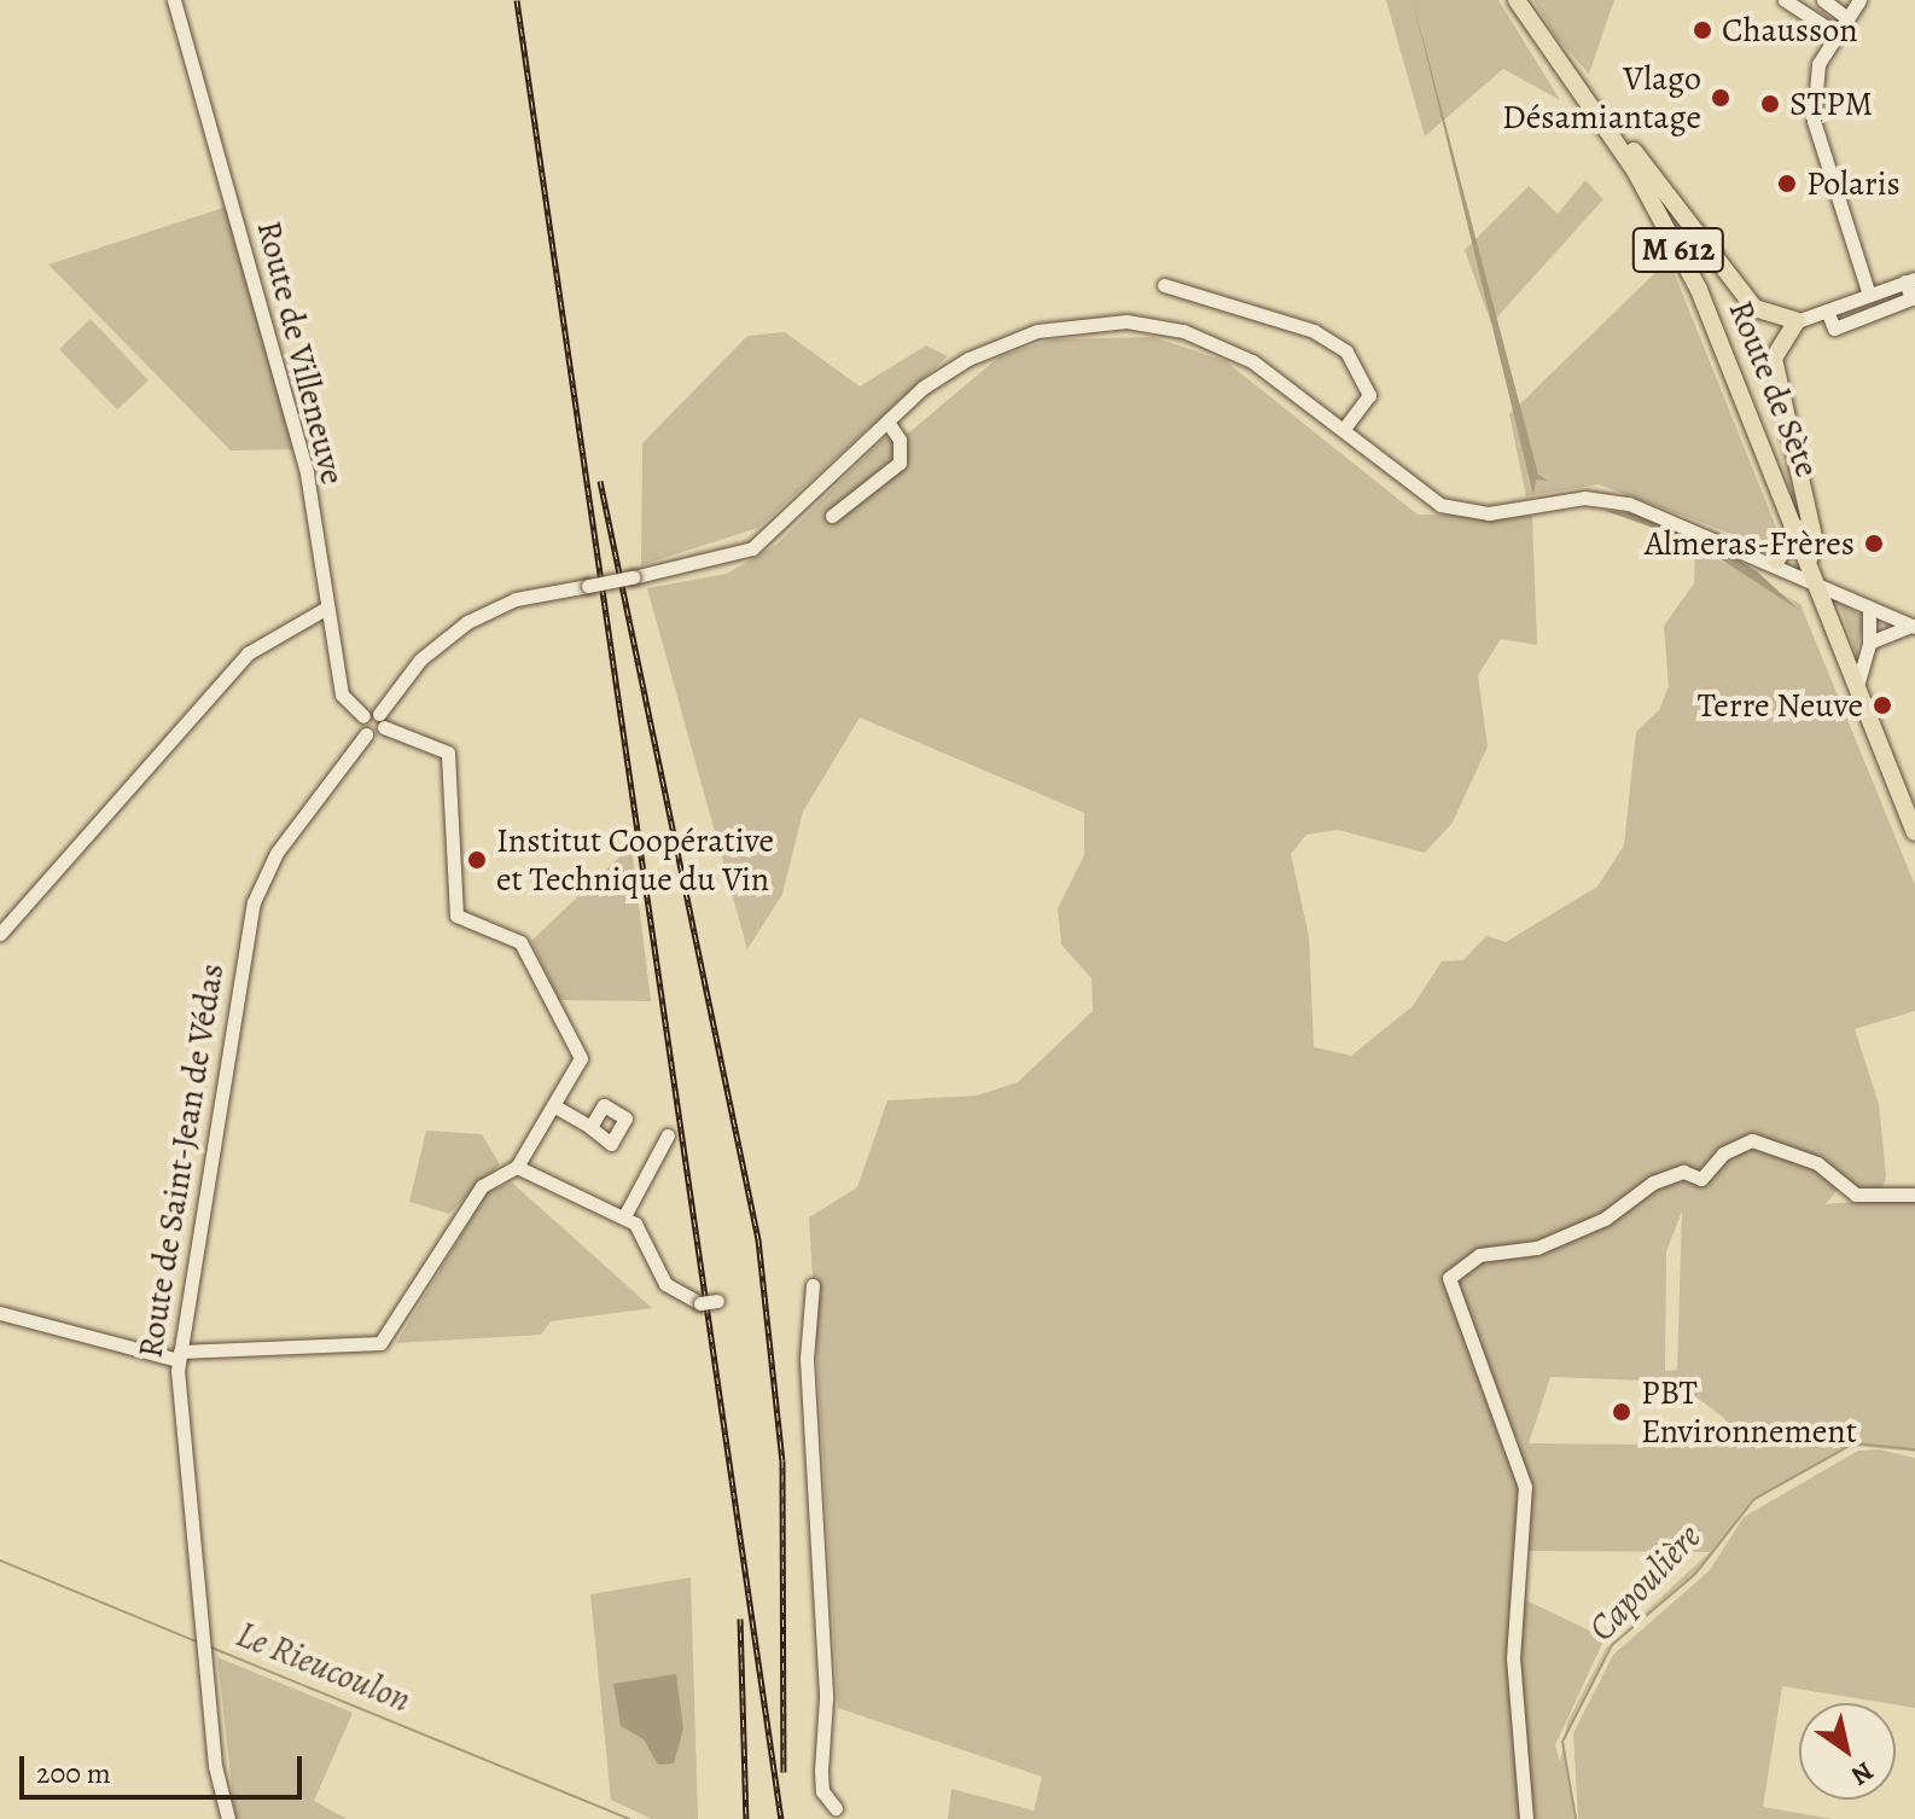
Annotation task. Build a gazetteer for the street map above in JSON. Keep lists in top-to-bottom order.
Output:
{
  "streets": {
    "main road": ["M 612", "Route de Sète"],
    "street": ["Route de Villeneuve", "Route de Saint-Jean de Védas"]
  },
  "crossings": [
    ["M 612", "Route de Sète"],
    ["Route de Villeneuve", "Route de Saint-Jean de Védas"]
  ],
  "water": ["Capoulière", "Le Rieucoulon"],
  "places": [
    "Chausson",
    "Vlago Désamiantage",
    "STPM",
    "Polaris",
    "Almeras-Frères",
    "Terre Neuve",
    "Institut Coopérative et Technique du Vin",
    "PBT Environnement"
  ],
  "scale_bar": "200 m",
  "north": "bottom right"
}
